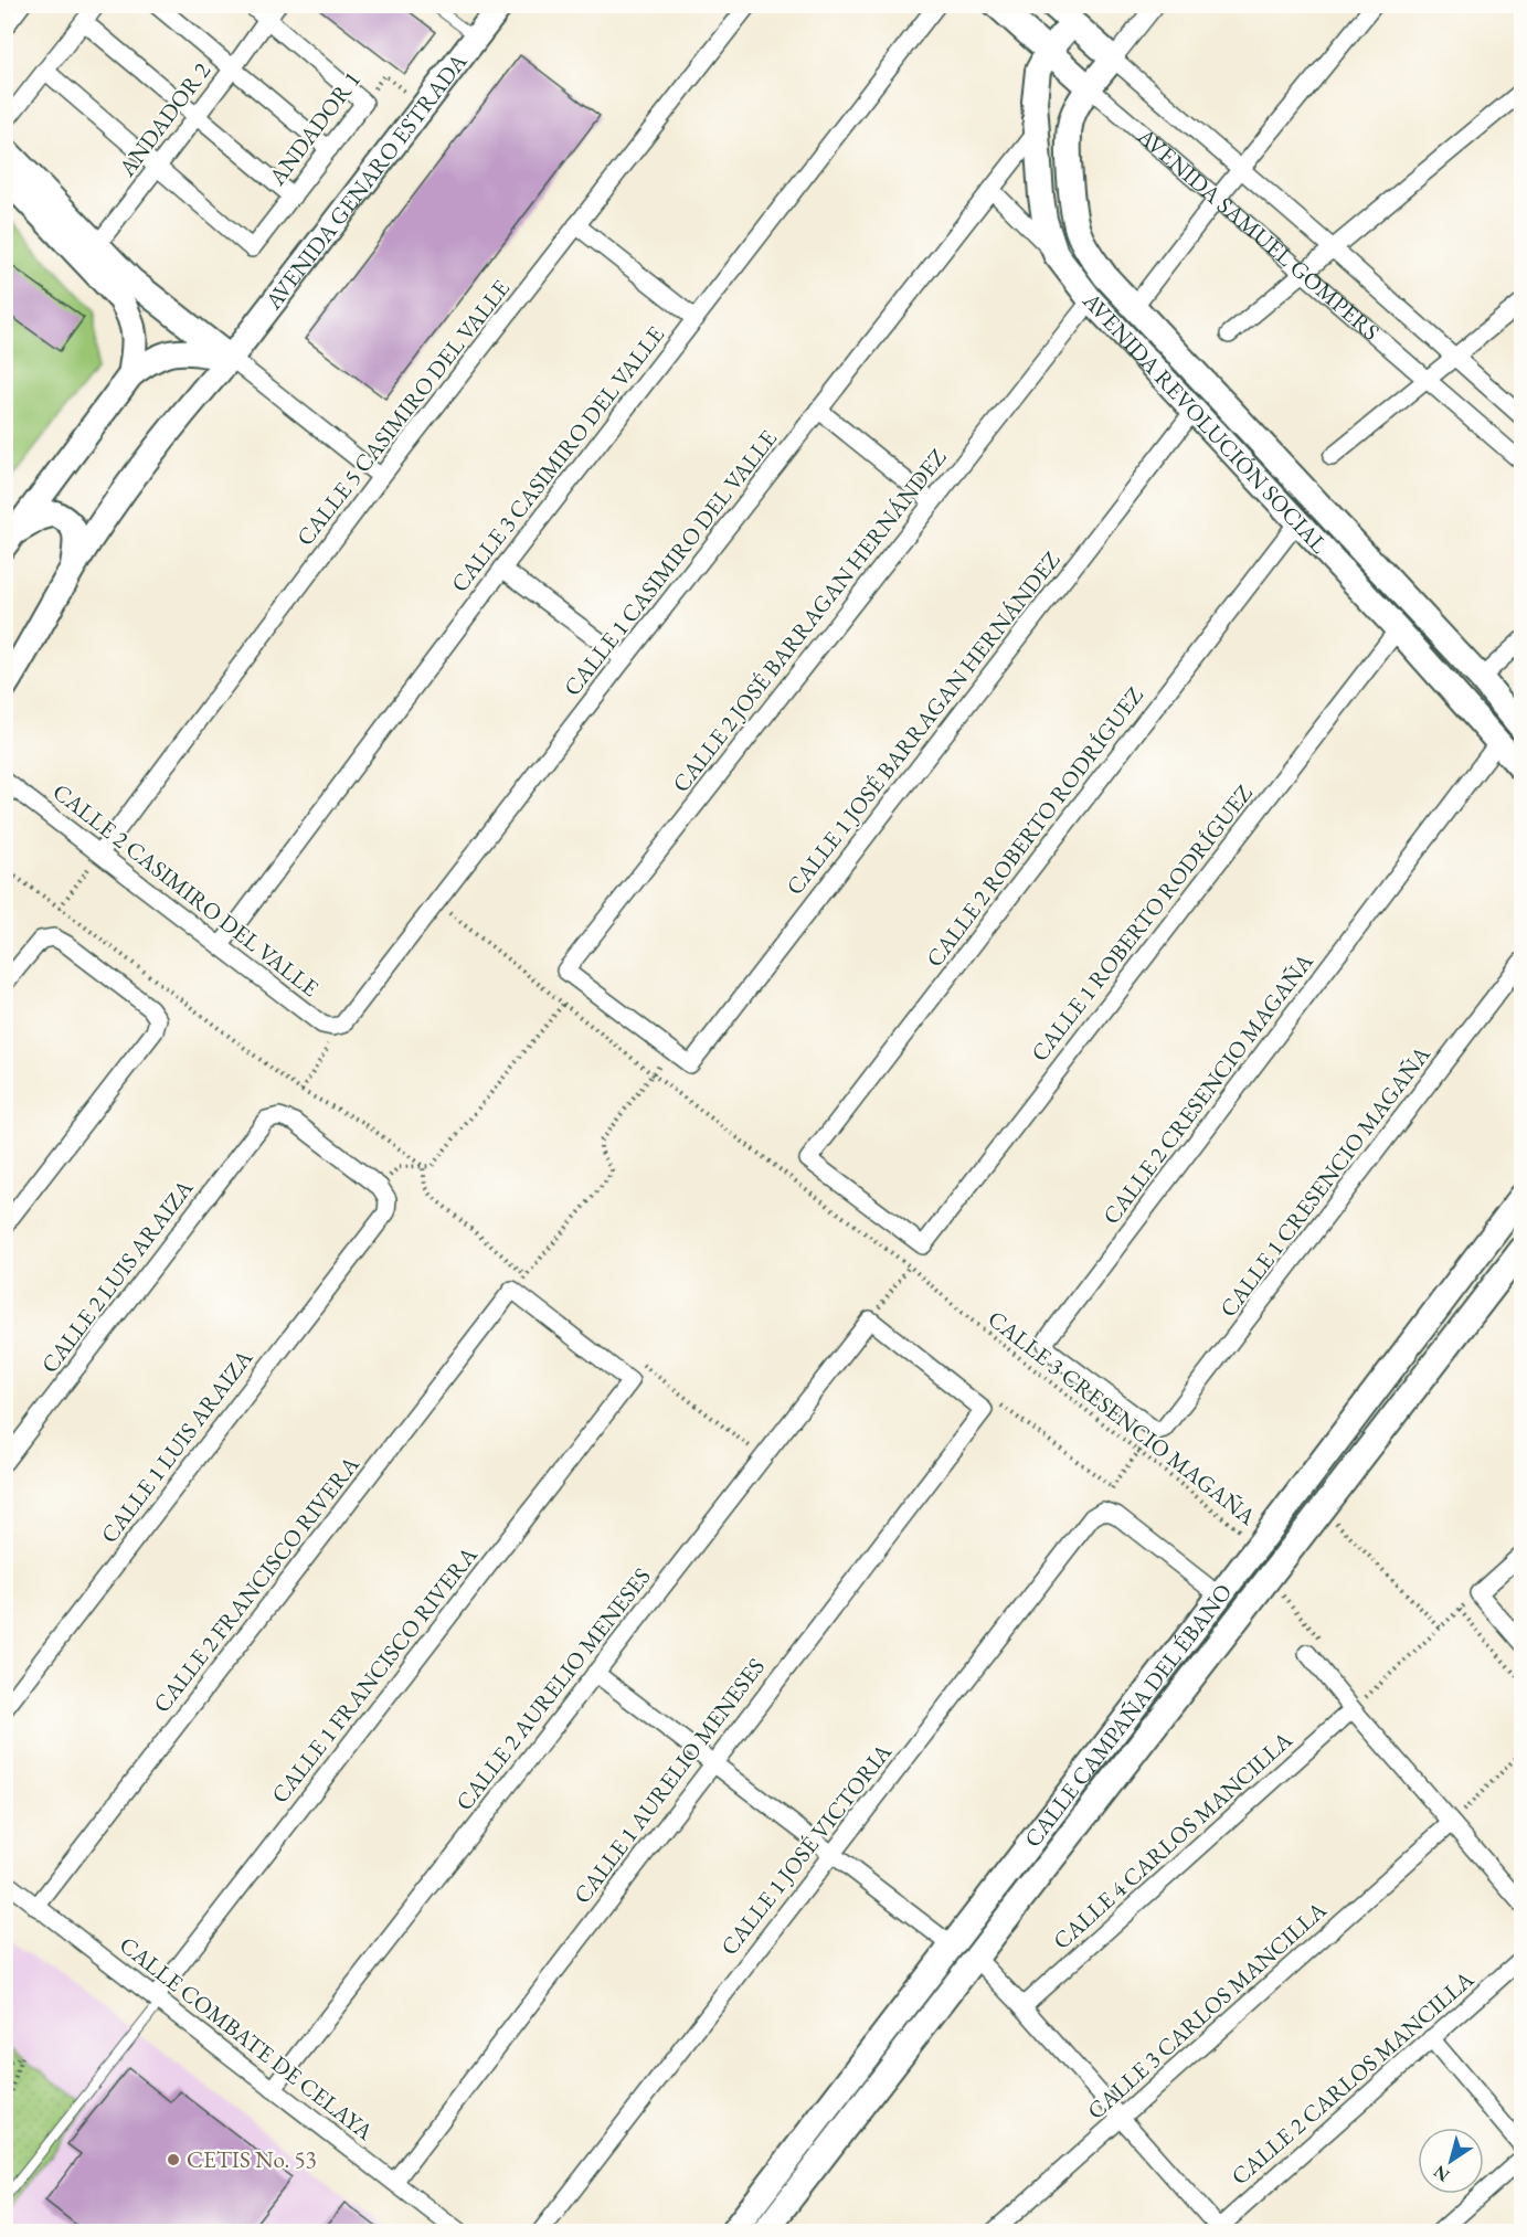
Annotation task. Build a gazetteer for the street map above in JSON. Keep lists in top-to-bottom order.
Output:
{
  "streets": {
    "street": [
      "ANDADOR 2",
      "ANDADOR 1",
      "AVENIDA GENARO ESTRADA",
      "AVENIDA SAMUEL GOMPERS",
      "CALLE 5 CASIMIRO DEL VALLE",
      "AVENIDA REVOLUCIÓN SOCIAL",
      "CALLE 3 CASIMIRO DEL VALLE",
      "CALLE 1 CASIMIRO DEL VALLE",
      "CALLE 2 JOSÉ BARRAGAN HERNÁNDEZ",
      "CALLE 1 JOSÉ BARRAGAN HERNÁNDEZ",
      "CALLE 2 ROBERTO RODRÍGUEZ",
      "CALLE 2 CASIMIRO DEL VALLE",
      "CALLE 1 ROBERTO RODRÍGUEZ",
      "CALLE 2 CRESENCIO MAGAÑA",
      "CALLE 1 CRESENCIO MAGAÑA",
      "CALLE 2 LUIS ARAIZA",
      "CALLE 1 LUIS ARAIZA",
      "CALLE 2 FRANCISCO RIVERA",
      "CALLE 1 FRANCISCO RIVERA",
      "CALLE 2 AURELIO MENESES",
      "CALLE CAMPAÑA DEL ÉBANO",
      "CALLE 1 AURELIO MENESES",
      "CALLE 4 CARLOS MANCILLA",
      "CALLE 1 JOSÉ VICTORIA",
      "CALLE 3 CARLOS MANCILLA",
      "CALLE COMBATE DE CELAYA",
      "CALLE 2 CARLOS MANCILLA"
    ],
    "path": ["CALLE 3 CRESENCIO MAGAÑA"]
  },
  "crossings": [
    ["ANDADOR 2", "ANDADOR 1"],
    ["ANDADOR 1", "AVENIDA GENARO ESTRADA"],
    ["AVENIDA SAMUEL GOMPERS", "AVENIDA REVOLUCIÓN SOCIAL"],
    ["CALLE 5 CASIMIRO DEL VALLE", "CALLE 2 CASIMIRO DEL VALLE"],
    ["AVENIDA REVOLUCIÓN SOCIAL", "CALLE 1 CASIMIRO DEL VALLE"],
    ["AVENIDA REVOLUCIÓN SOCIAL", "CALLE 2 JOSÉ BARRAGAN HERNÁNDEZ"],
    ["AVENIDA REVOLUCIÓN SOCIAL", "CALLE 1 JOSÉ BARRAGAN HERNÁNDEZ"],
    ["AVENIDA REVOLUCIÓN SOCIAL", "CALLE 2 ROBERTO RODRÍGUEZ"],
    ["AVENIDA REVOLUCIÓN SOCIAL", "CALLE 1 ROBERTO RODRÍGUEZ"],
    ["AVENIDA REVOLUCIÓN SOCIAL", "CALLE 2 CRESENCIO MAGAÑA"],
    ["CALLE 3 CASIMIRO DEL VALLE", "CALLE 2 CASIMIRO DEL VALLE"],
    ["CALLE 1 CASIMIRO DEL VALLE", "CALLE 2 CASIMIRO DEL VALLE"],
    ["CALLE 1 CASIMIRO DEL VALLE", "CALLE 3 CRESENCIO MAGAÑA"],
    ["CALLE 2 ROBERTO RODRÍGUEZ", "CALLE 1 ROBERTO RODRÍGUEZ"],
    ["CALLE 2 CRESENCIO MAGAÑA", "CALLE 1 CRESENCIO MAGAÑA"],
    ["CALLE 2 LUIS ARAIZA", "CALLE 1 LUIS ARAIZA"],
    ["CALLE 3 CRESENCIO MAGAÑA", "CALLE CAMPAÑA DEL ÉBANO"],
    ["CALLE 2 FRANCISCO RIVERA", "CALLE 1 FRANCISCO RIVERA"],
    ["CALLE 2 FRANCISCO RIVERA", "CALLE COMBATE DE CELAYA"],
    ["CALLE 1 FRANCISCO RIVERA", "CALLE COMBATE DE CELAYA"],
    ["CALLE 2 AURELIO MENESES", "CALLE COMBATE DE CELAYA"],
    ["CALLE 1 AURELIO MENESES", "CALLE COMBATE DE CELAYA"]
  ],
  "places": ["CETIS No. 53"],
  "north": "bottom left"
}
